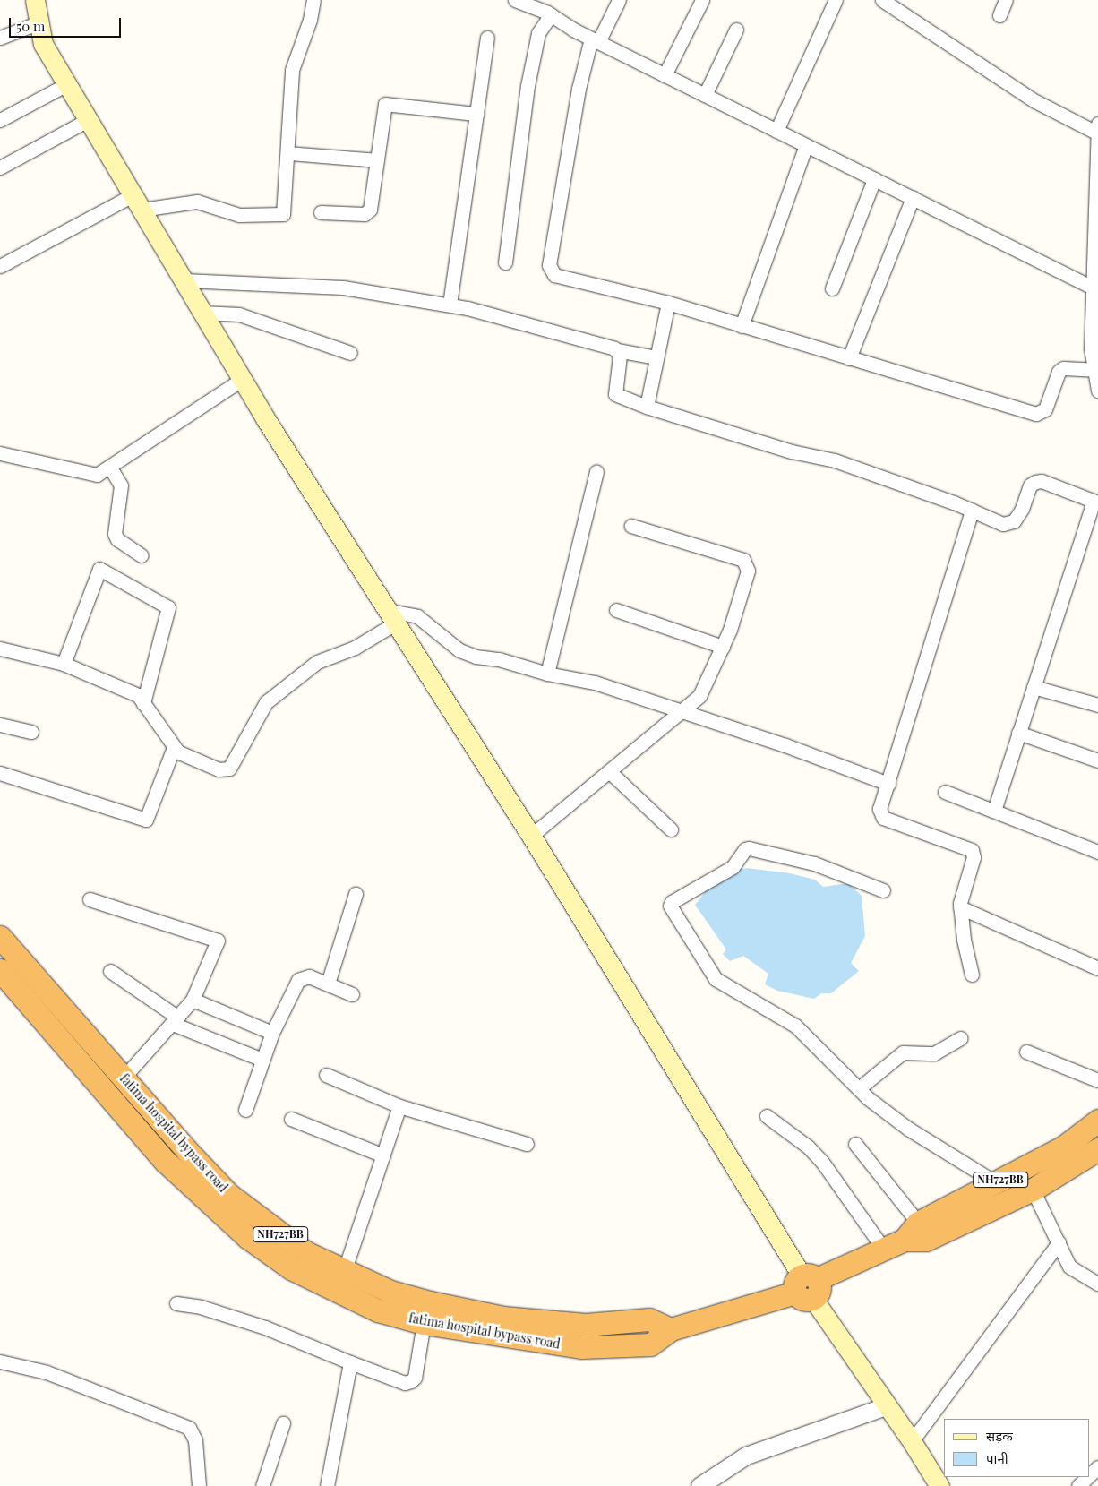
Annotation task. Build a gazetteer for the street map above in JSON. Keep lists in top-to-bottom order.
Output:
{
  "streets": {
    "highway": ["fatima hospital bypass road", "NH727BB"]
  },
  "legend": ["सड़क", "पानी"],
  "scale_bar": "50 m"
}
